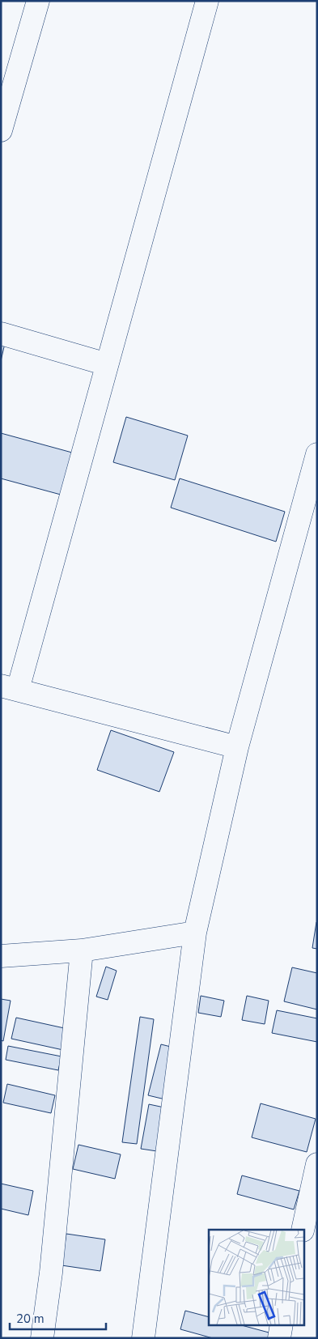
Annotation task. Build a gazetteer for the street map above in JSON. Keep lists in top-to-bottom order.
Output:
{
  "scale_bar": "20 m"
}
